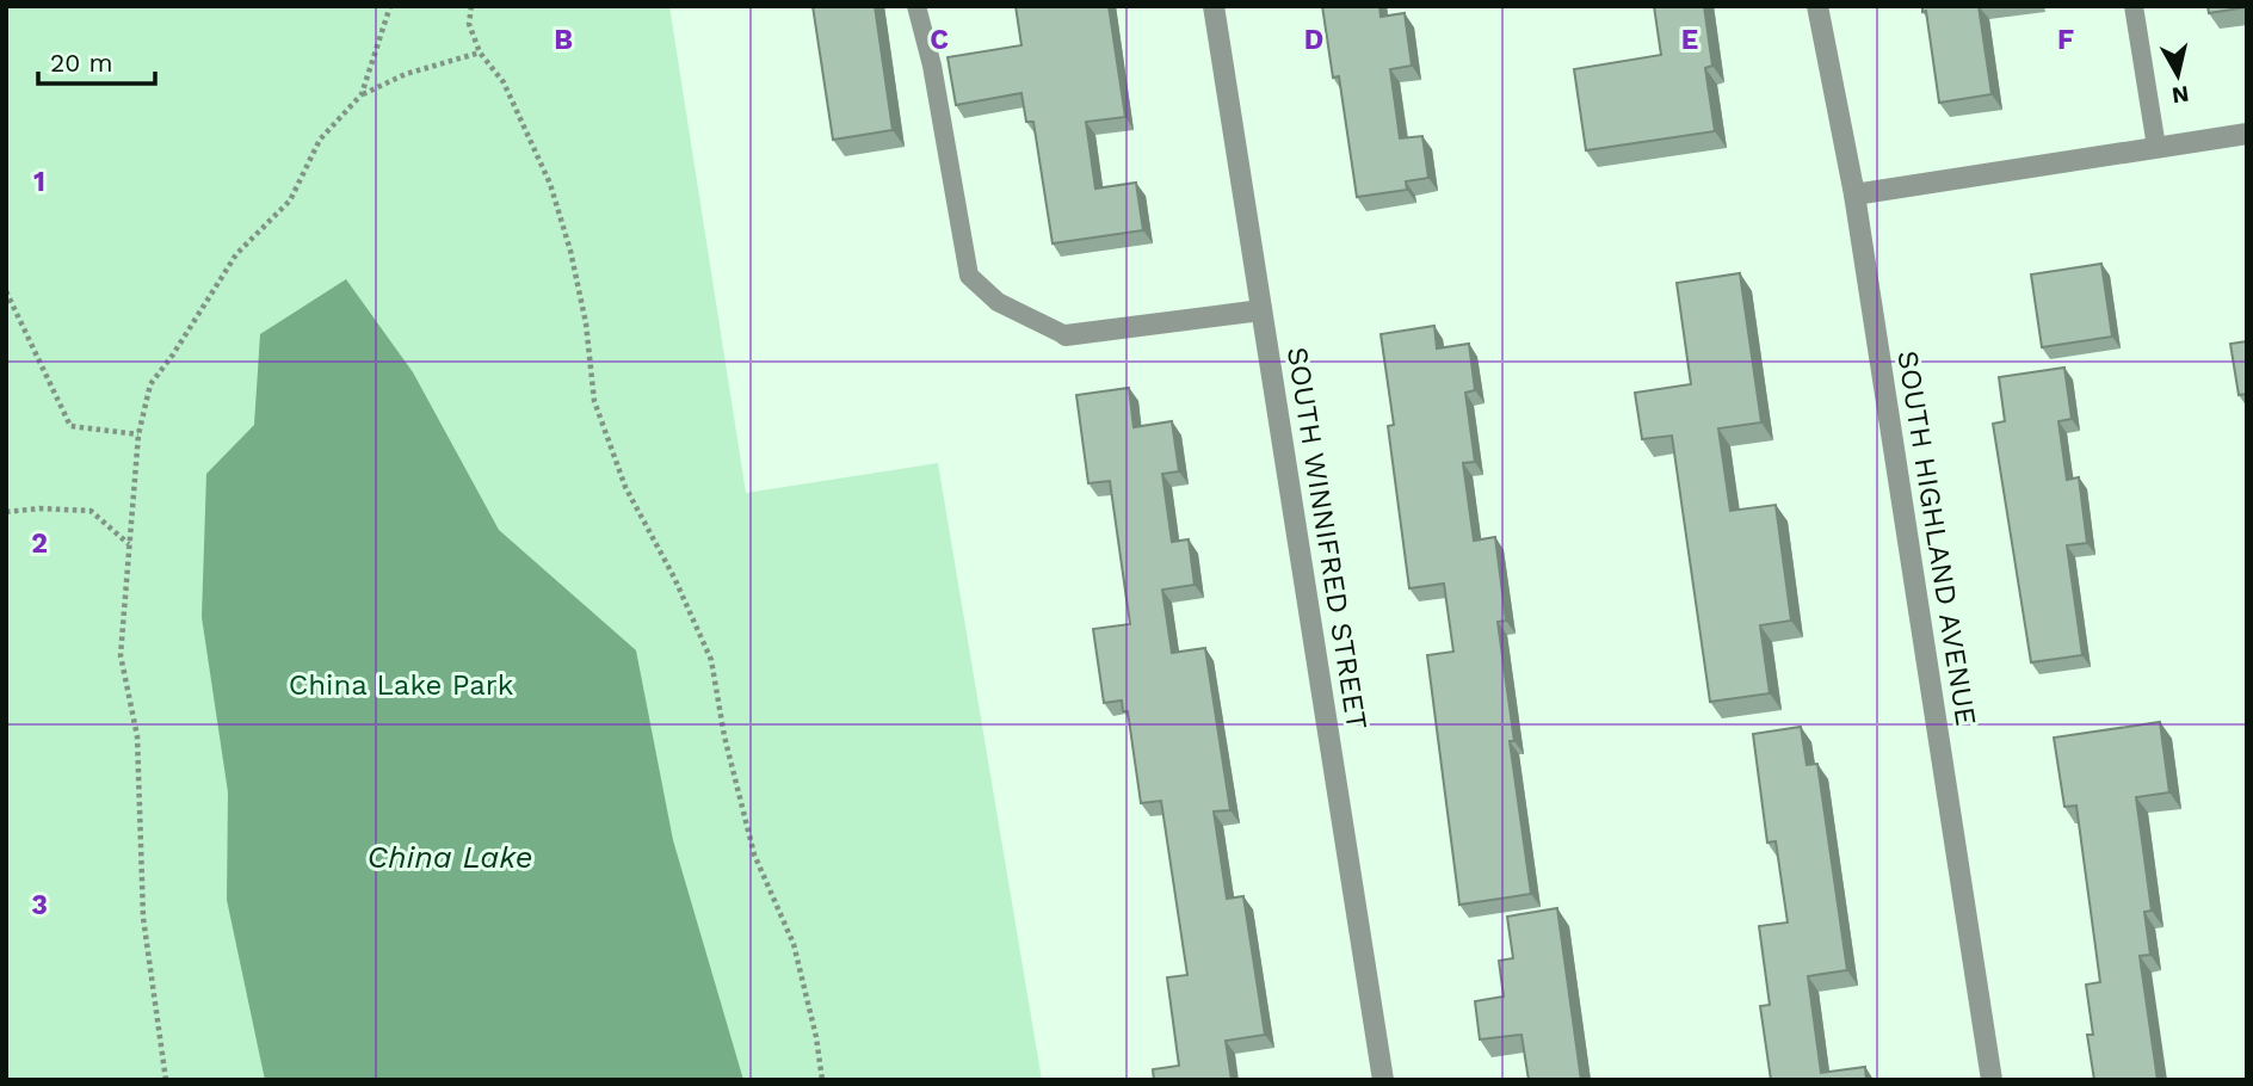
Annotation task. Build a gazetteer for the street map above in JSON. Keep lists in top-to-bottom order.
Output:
{
  "streets": {
    "street": ["SOUTH WINNIFRED STREET", "SOUTH HIGHLAND AVENUE"]
  },
  "water": ["China Lake"],
  "parks": ["China Lake Park"],
  "scale_bar": "20 m",
  "north": "bottom",
  "grid": {
    "columns": [
      "B",
      "C",
      "D",
      "E",
      "F"
    ],
    "rows": ["1", "2", "3"]
  }
}
